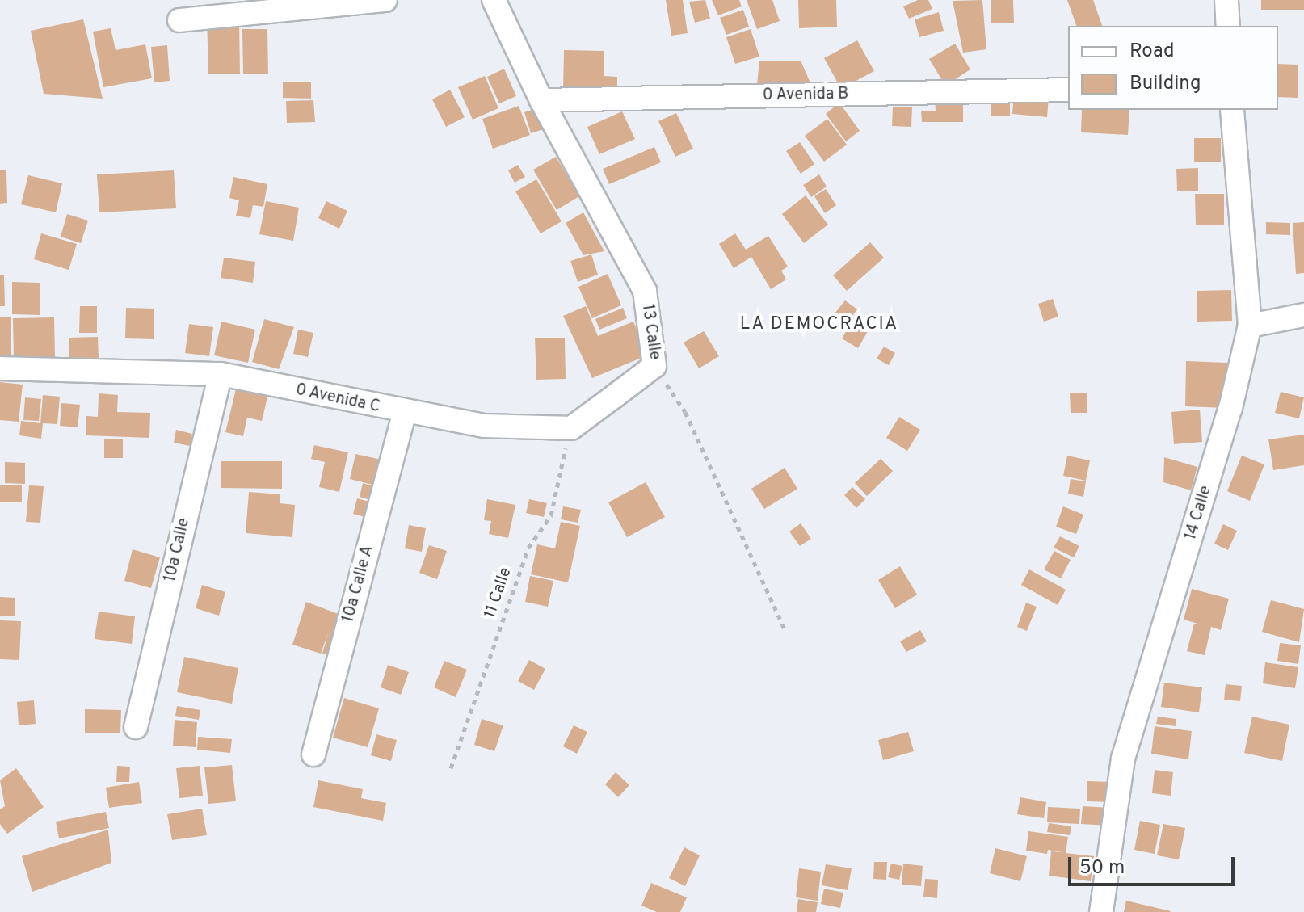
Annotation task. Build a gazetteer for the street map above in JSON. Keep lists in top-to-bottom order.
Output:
{
  "streets": {
    "street": [
      "0 Avenida B",
      "13 Calle",
      "0 Avenida C",
      "14 Calle",
      "10a Calle",
      "10a Calle A"
    ],
    "path": ["11 Calle"]
  },
  "crossings": [
    ["0 Avenida B", "13 Calle"],
    ["0 Avenida C", "10a Calle"],
    ["0 Avenida C", "10a Calle A"],
    ["0 Avenida C", "11 Calle"]
  ],
  "districts": ["LA DEMOCRACIA"],
  "legend": ["Road", "Building"],
  "scale_bar": "50 m"
}
